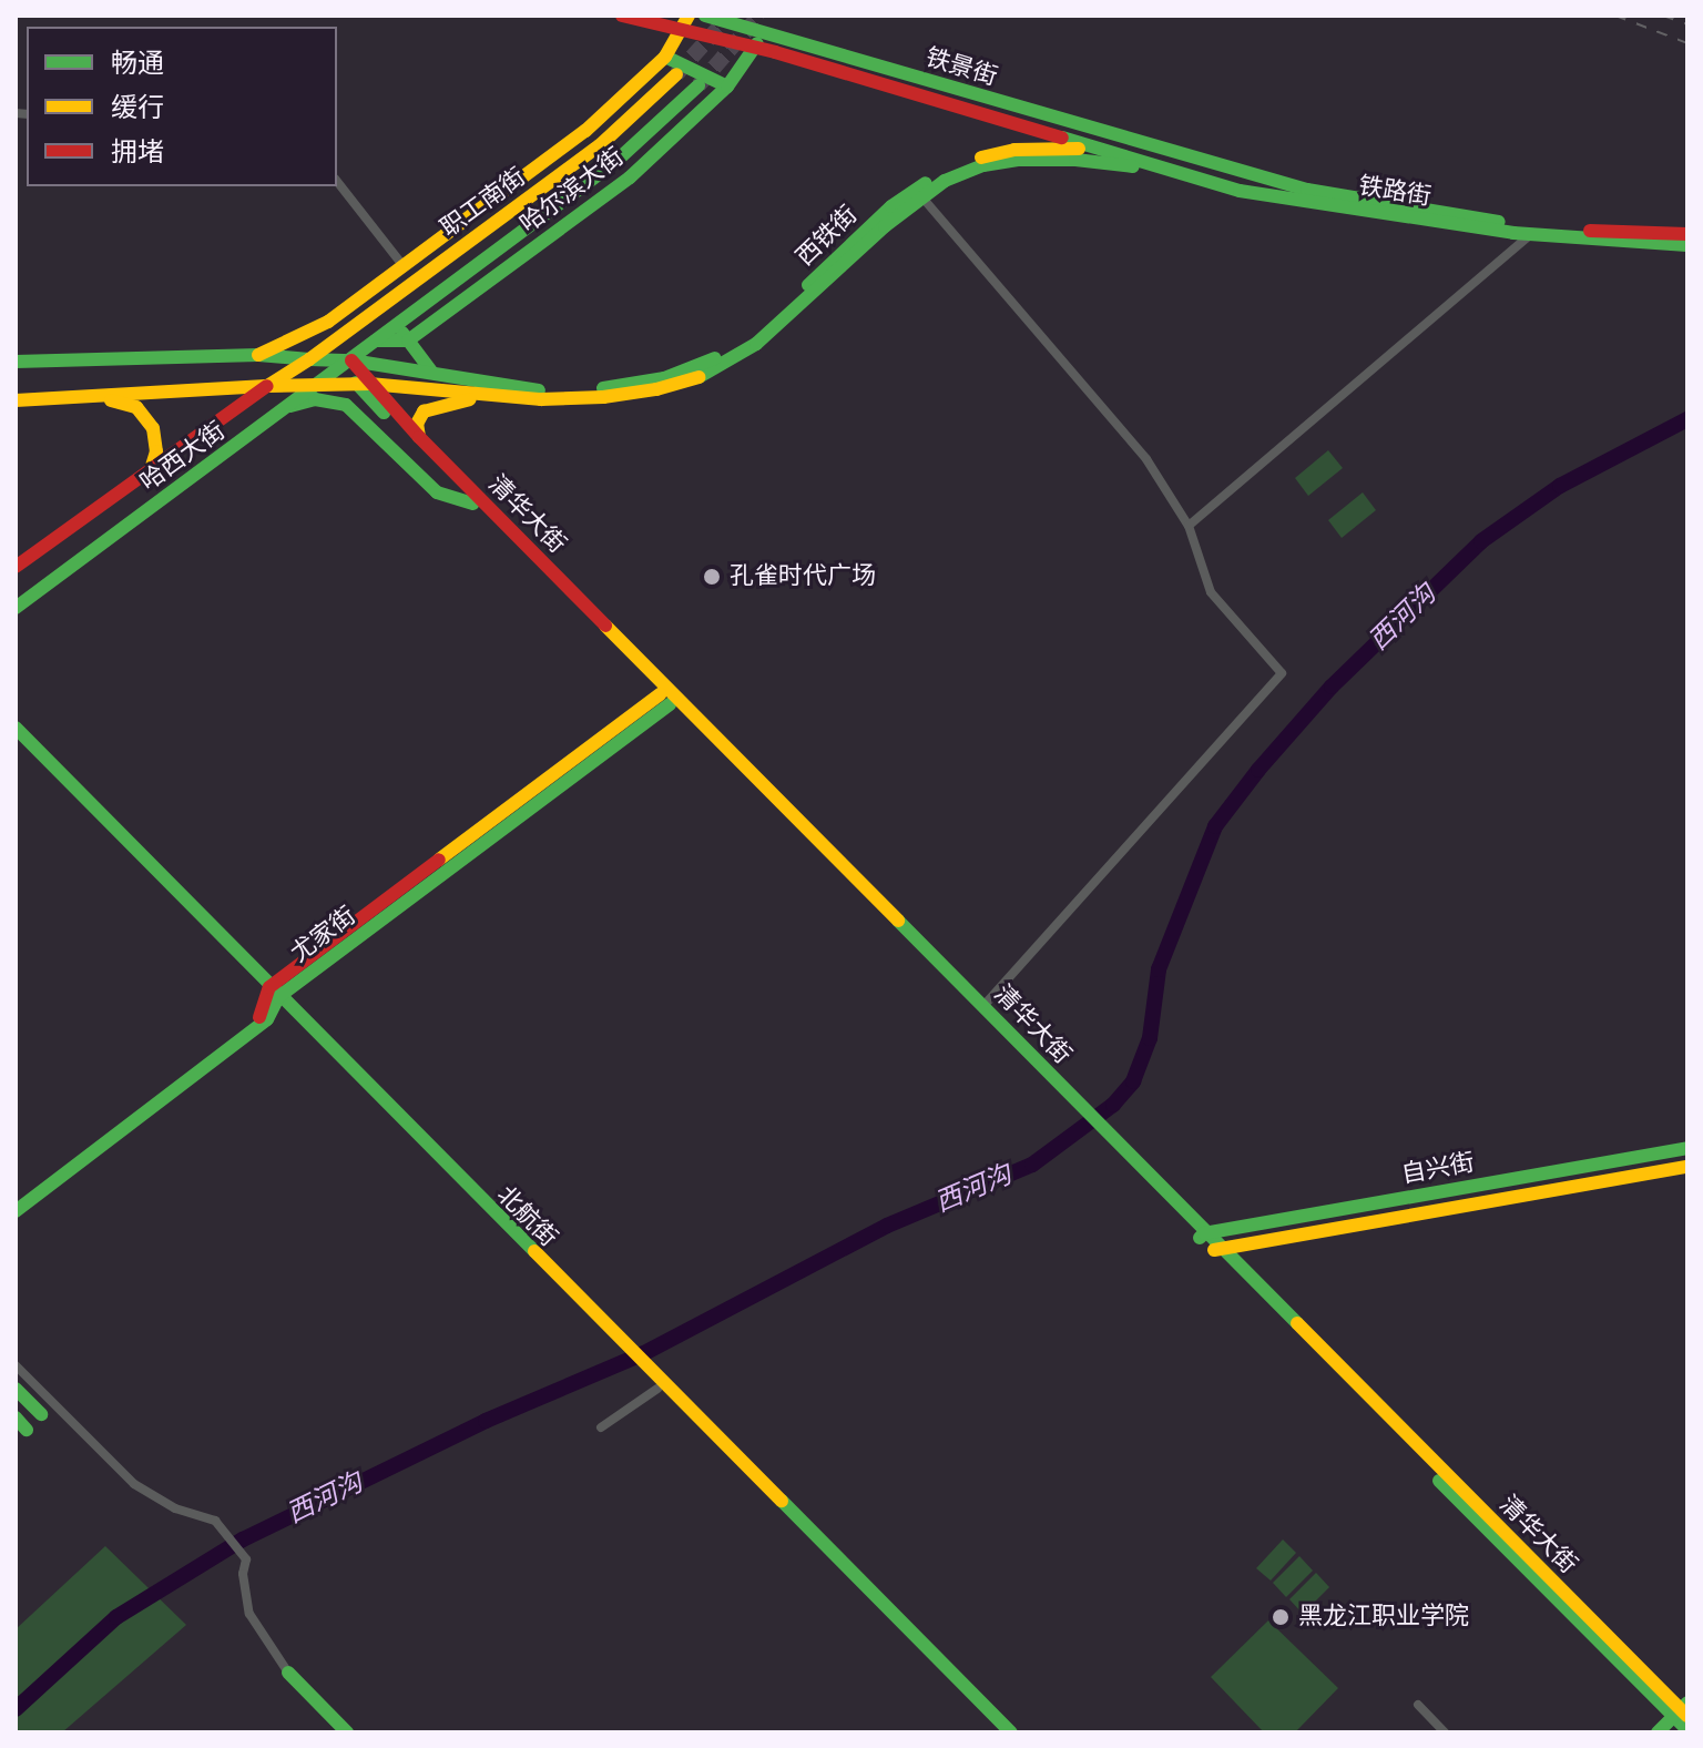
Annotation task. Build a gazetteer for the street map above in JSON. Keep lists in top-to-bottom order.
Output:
{
  "streets": {
    "main road": [
      "铁景街",
      "哈尔滨大街",
      "铁路街",
      "职工南街",
      "西铁街",
      "哈西大街",
      "清华大街",
      "尤家街",
      "自兴街",
      "北航街"
    ]
  },
  "crossings": [
    ["铁景街", "哈尔滨大街"],
    ["铁景街", "铁路街"],
    ["铁景街", "西铁街"],
    ["铁路街", "西铁街"],
    ["职工南街", "哈西大街"],
    ["哈西大街", "清华大街"],
    ["清华大街", "尤家街"],
    ["清华大街", "自兴街"],
    ["尤家街", "北航街"]
  ],
  "water": ["西河沟"],
  "places": ["孔雀时代广场", "黑龙江职业学院"],
  "legend": ["畅通", "缓行", "拥堵"]
}
